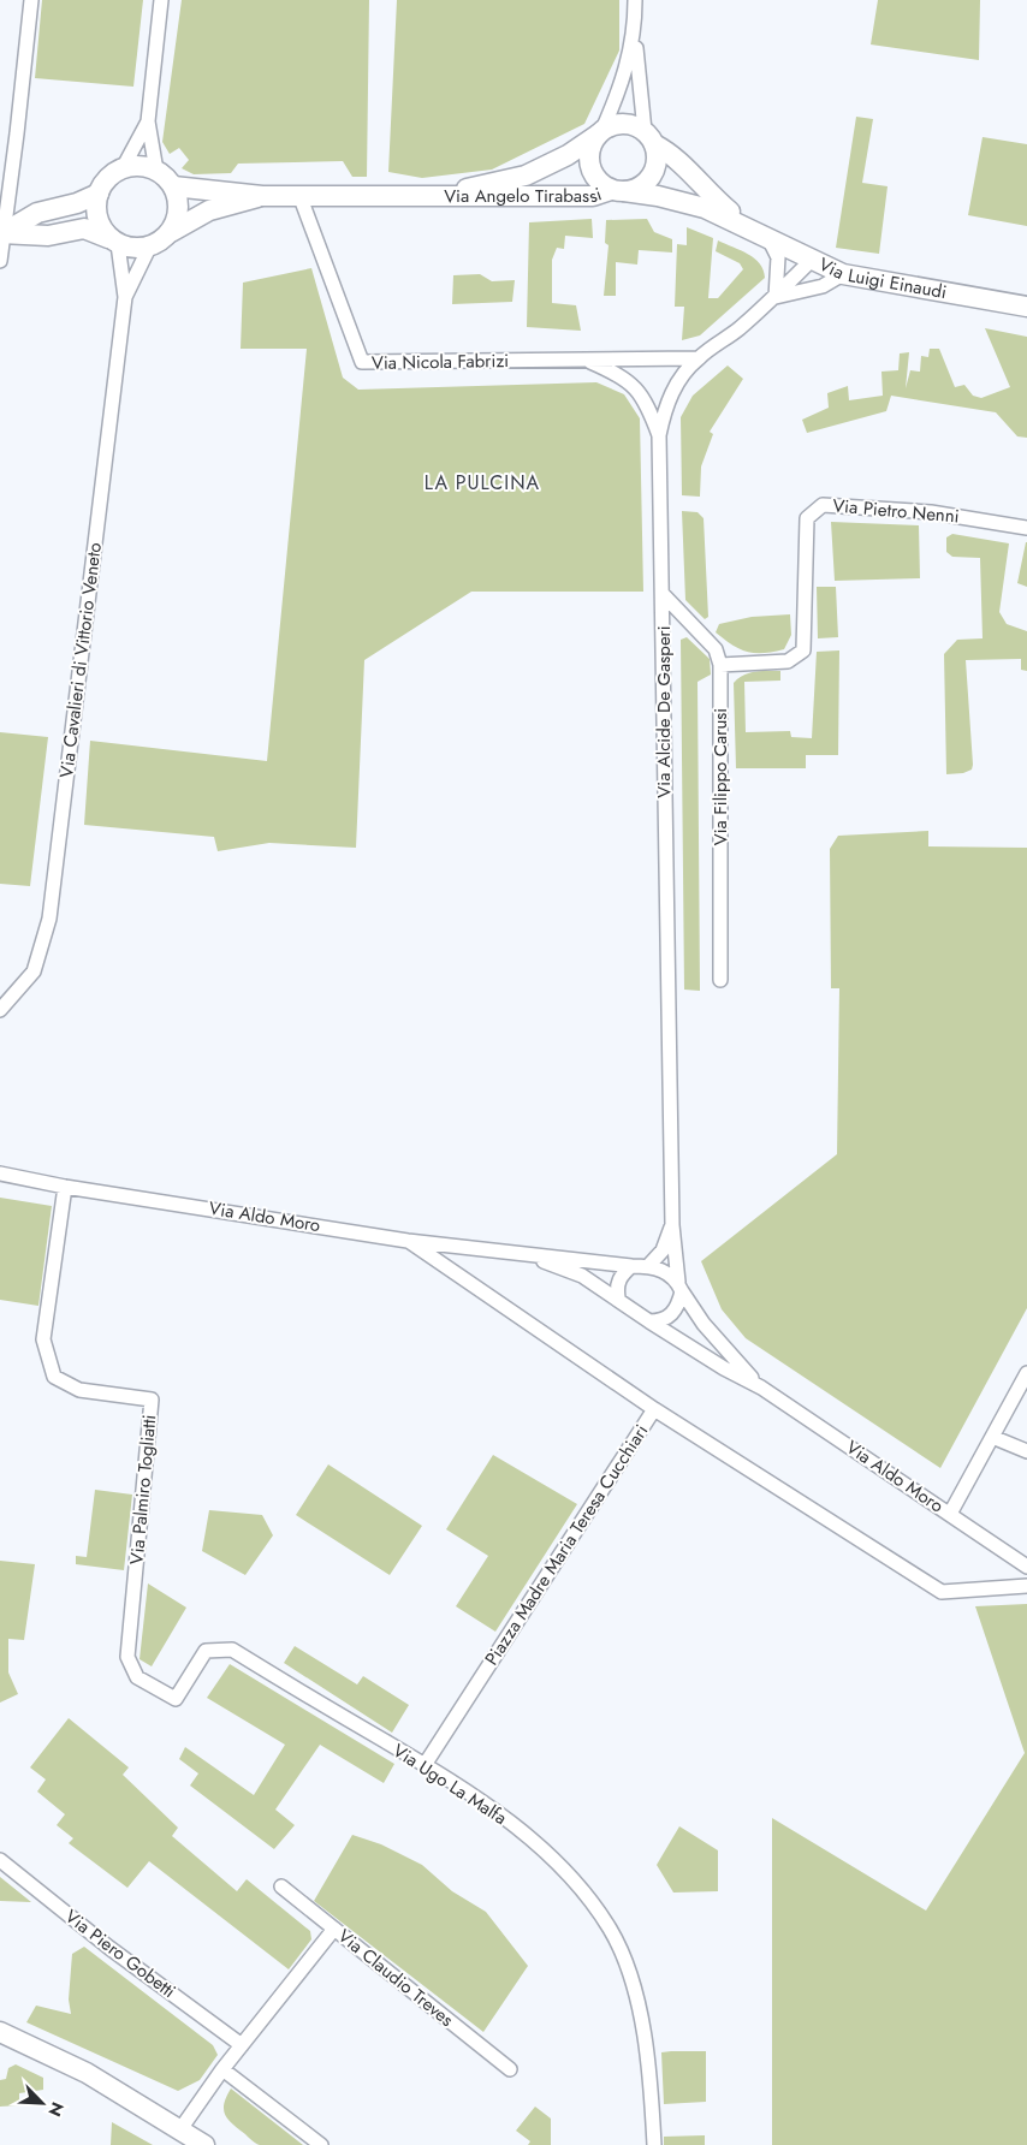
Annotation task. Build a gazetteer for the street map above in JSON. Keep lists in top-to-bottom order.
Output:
{
  "streets": {
    "street": [
      "Via Angelo Tirabassi",
      "Via Luigi Einaudi",
      "Via Nicola Fabrizi",
      "Via Pietro Nenni",
      "Via Cavalieri di Vittorio Veneto",
      "Via Alcide De Gasperi",
      "Via Filippo Carusi",
      "Via Aldo Moro",
      "Via Palmiro Togliatti",
      "Piazza Madre Maria Teresa Cucchiari",
      "Via Ugo La Malfa",
      "Via Piero Gobetti",
      "Via Claudio Treves"
    ]
  },
  "crossings": [
    ["Via Angelo Tirabassi", "Via Luigi Einaudi"],
    ["Via Angelo Tirabassi", "Via Nicola Fabrizi"],
    ["Via Luigi Einaudi", "Via Alcide De Gasperi"],
    ["Via Nicola Fabrizi", "Via Alcide De Gasperi"],
    ["Via Pietro Nenni", "Via Filippo Carusi"],
    ["Via Alcide De Gasperi", "Via Filippo Carusi"],
    ["Via Alcide De Gasperi", "Via Aldo Moro"],
    ["Via Aldo Moro", "Via Palmiro Togliatti"],
    ["Via Palmiro Togliatti", "Via Ugo La Malfa"],
    ["Piazza Madre Maria Teresa Cucchiari", "Via Ugo La Malfa"]
  ],
  "districts": ["LA PULCINA"],
  "north": "bottom right"
}
